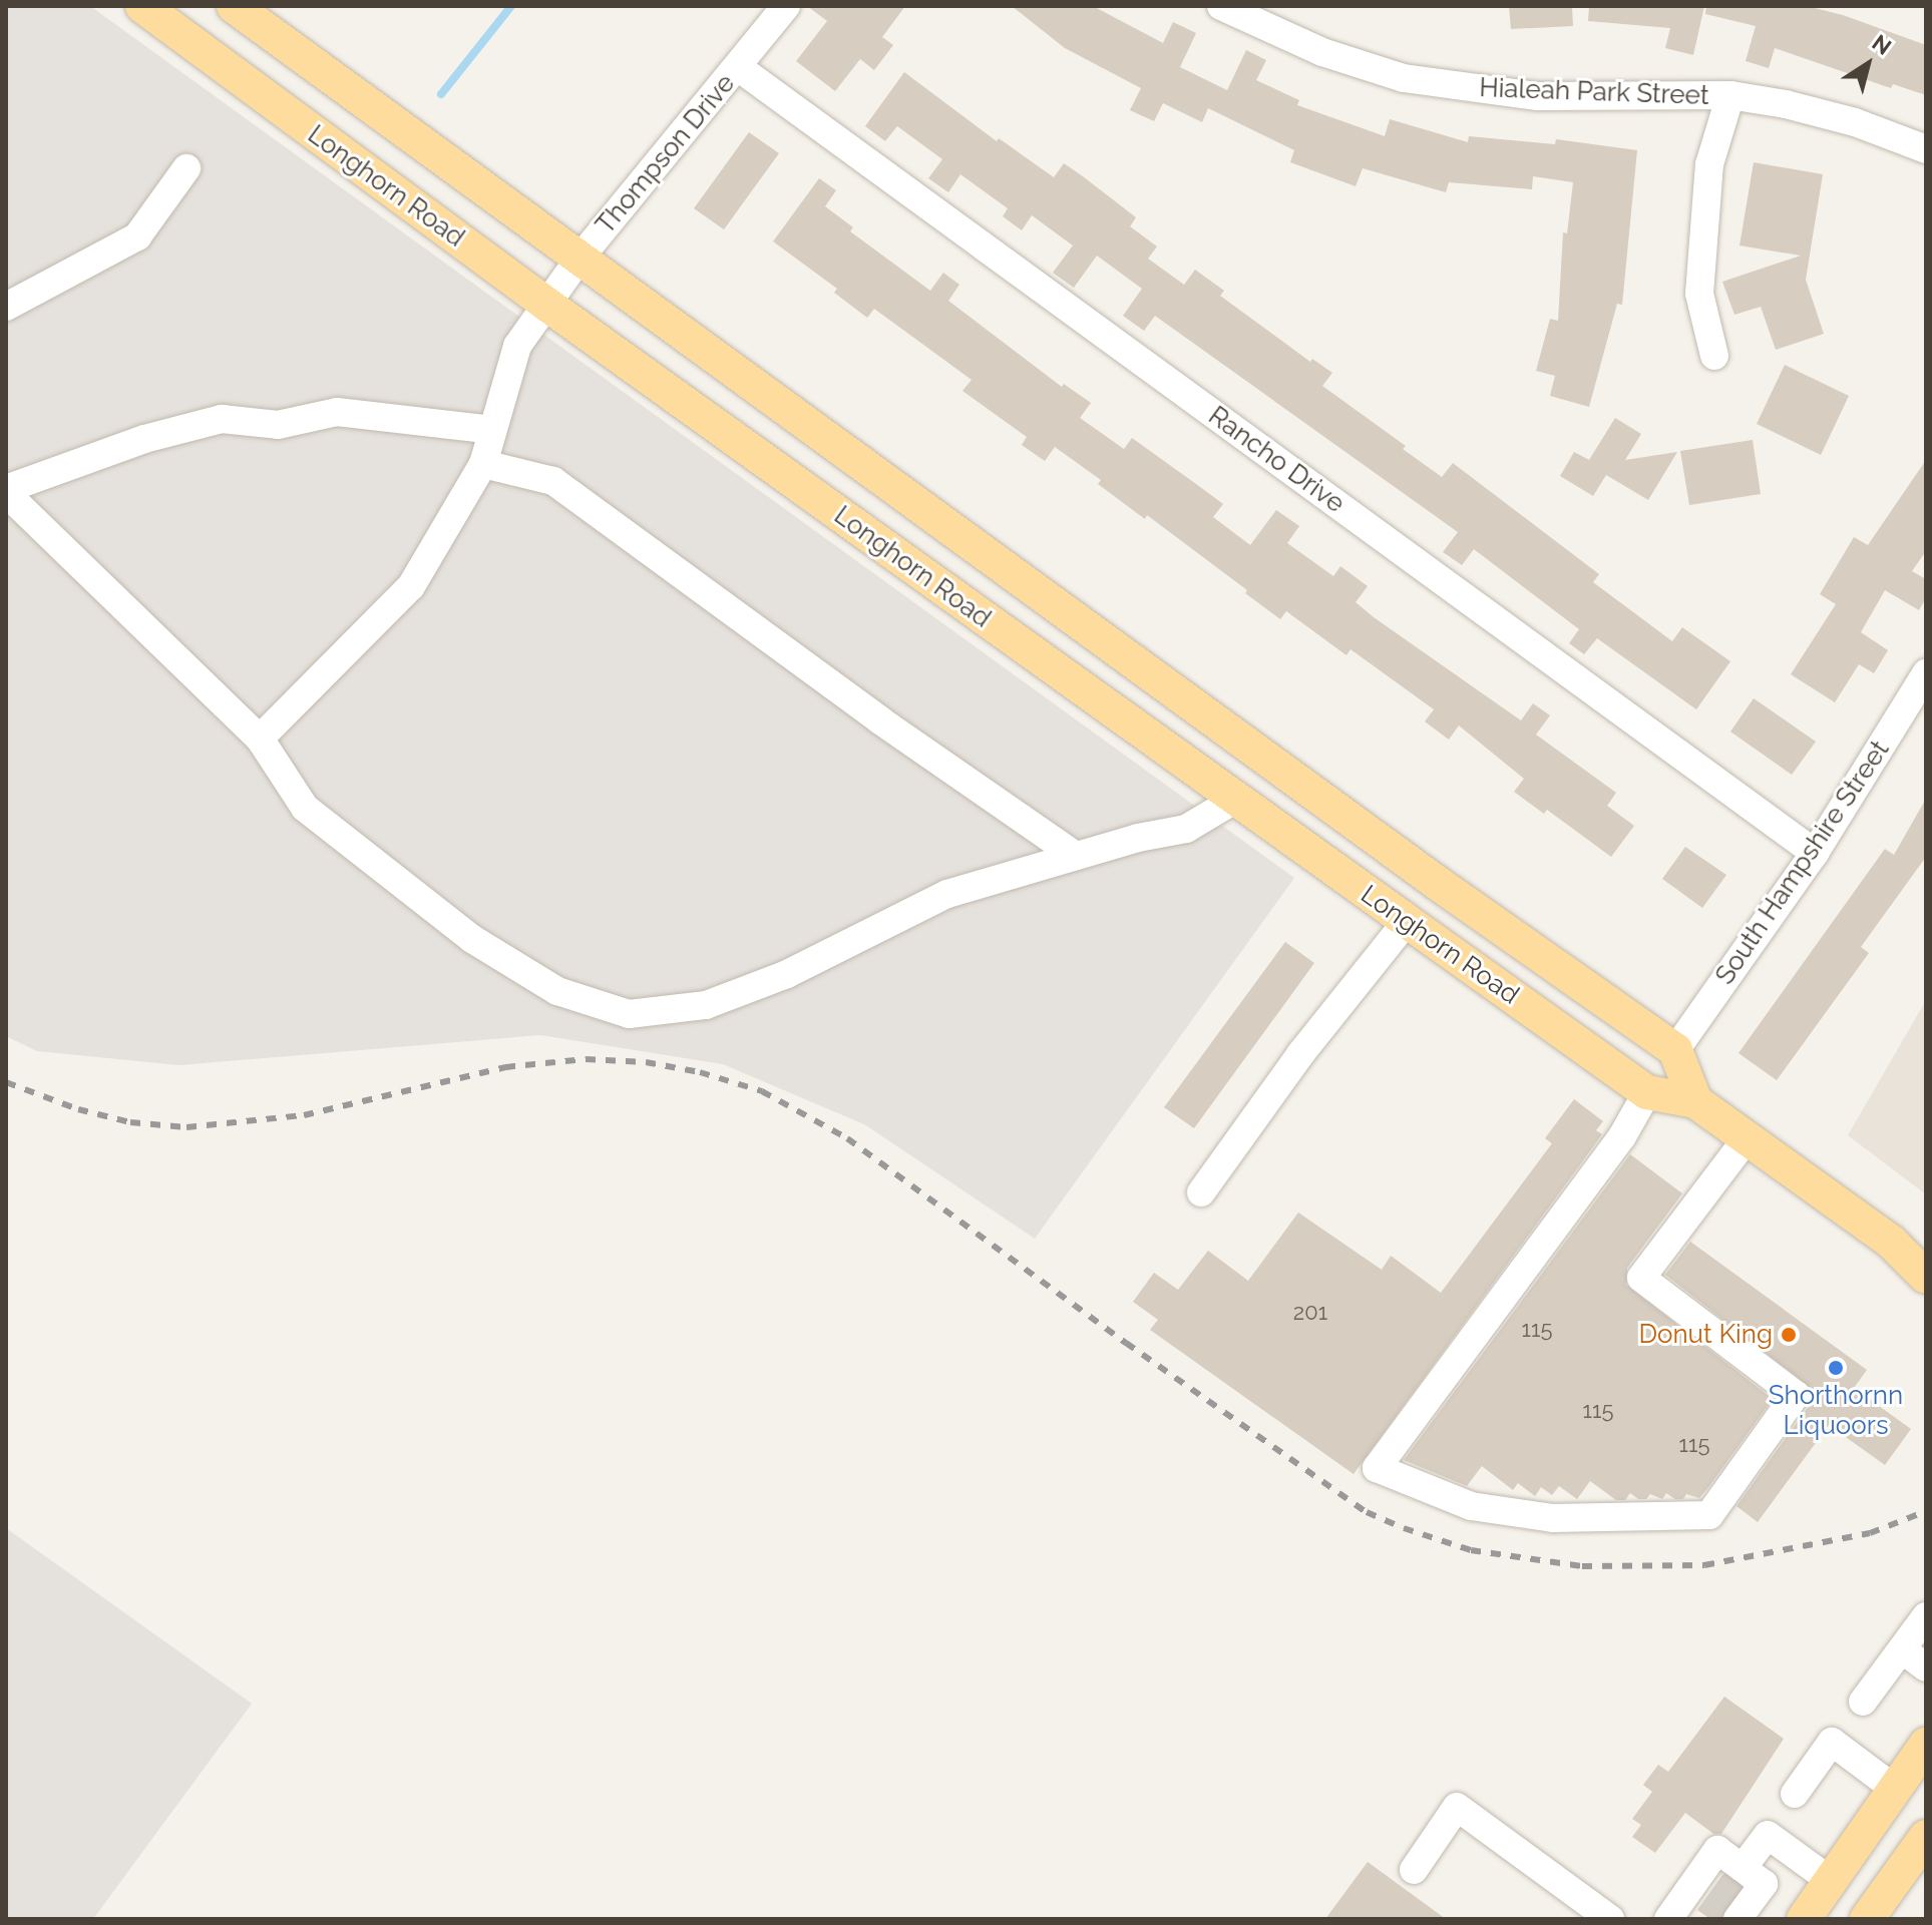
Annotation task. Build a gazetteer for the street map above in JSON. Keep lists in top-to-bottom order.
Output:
{
  "streets": {
    "main road": ["Longhorn Road"],
    "street": [
      "Hialeah Park Street",
      "Thompson Drive",
      "Rancho Drive",
      "South Hampshire Street"
    ]
  },
  "crossings": [
    ["Thompson Drive", "Longhorn Road"],
    ["Thompson Drive", "Rancho Drive"],
    ["Longhorn Road", "South Hampshire Street"],
    ["Rancho Drive", "South Hampshire Street"]
  ],
  "places": ["Donut King", "Shorthornn Liquoors"],
  "house_numbers": [
    "201",
    "115",
    "115",
    "115"
  ],
  "north": "top right"
}
